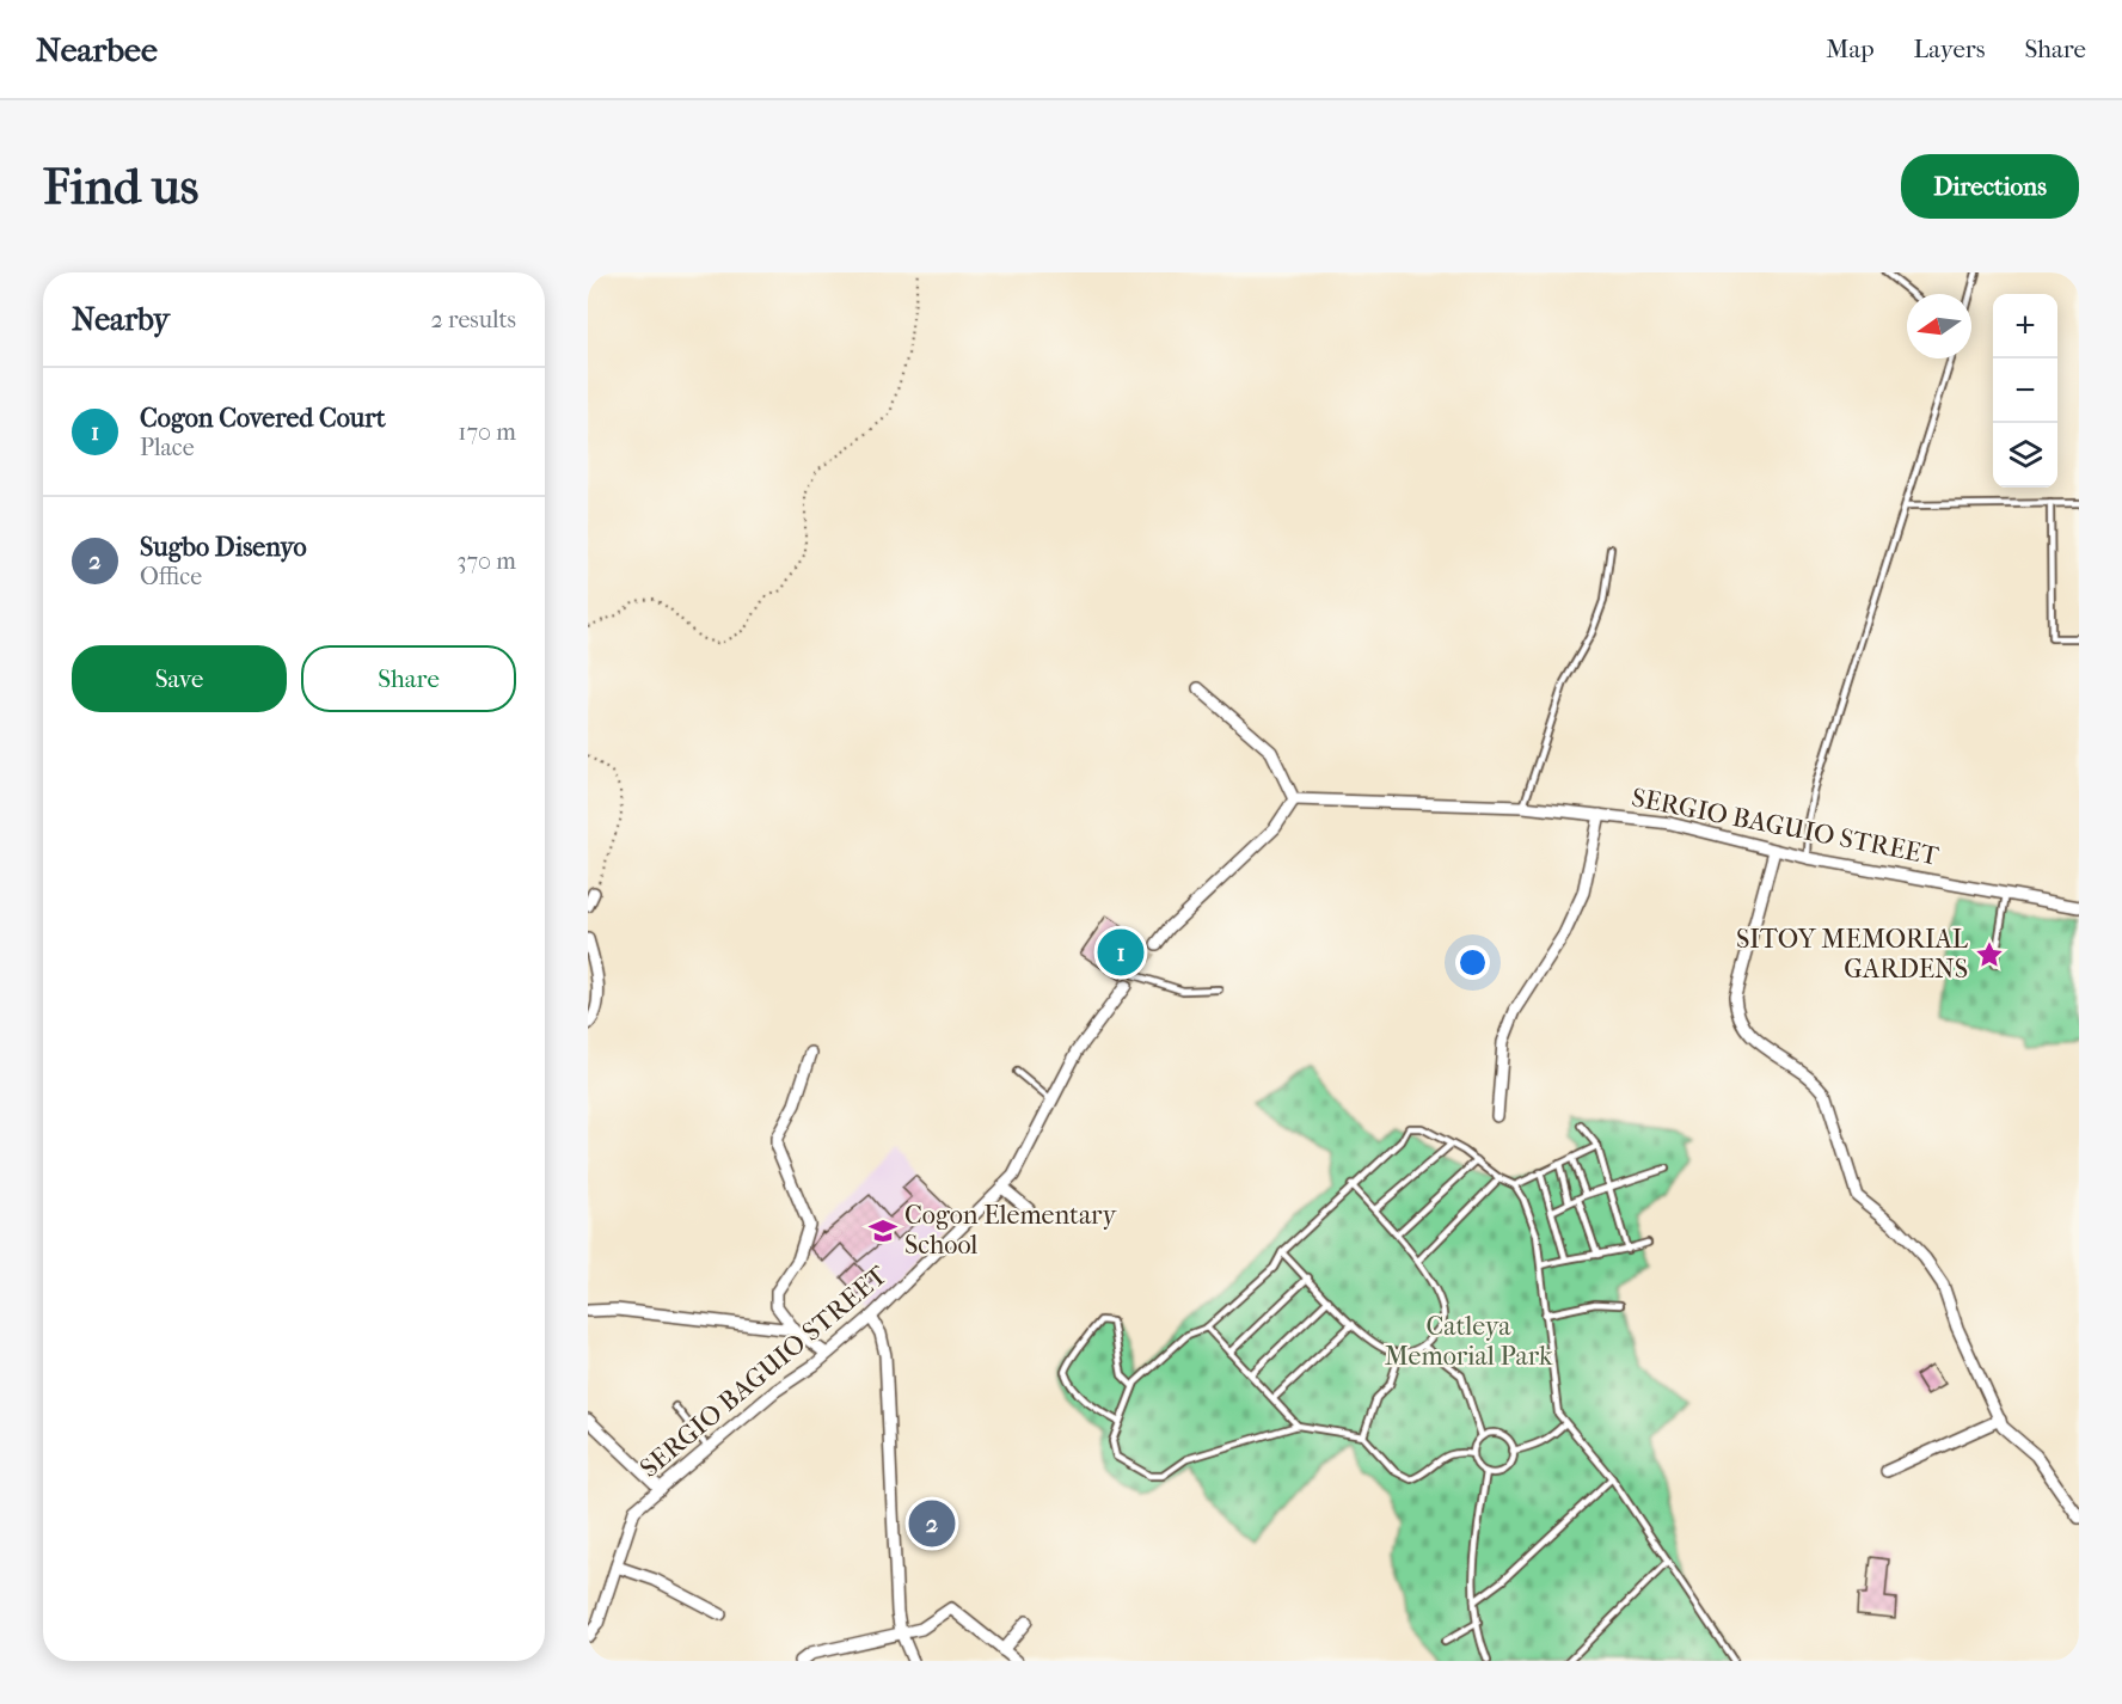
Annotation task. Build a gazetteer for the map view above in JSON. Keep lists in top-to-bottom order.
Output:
{
  "streets": {
    "street": ["SERGIO BAGUIO STREET"]
  },
  "parks": ["Catleya Memorial Park"],
  "places": {
    "place": ["SITOY MEMORIAL GARDENS"],
    "school or university": ["Cogon Elementary School"]
  },
  "north": "left",
  "page": {
    "header": "Nearbee",
    "nav": ["Map", "Layers", "Share"],
    "buttons": [
      "Directions",
      ["Save", "Share"]
    ],
    "title": "Find us",
    "heading": ["Nearby", "2 results"],
    "map_buttons": ["+", "−"],
    "list": [
      {
        "mark": "1",
        "name": "Cogon Covered Court",
        "note": "Place",
        "value": "170 m"
      },
      {
        "mark": "2",
        "name": "Sugbo Disenyo",
        "note": "Office",
        "value": "370 m"
      }
    ],
    "pins": ["1", "2"]
  }
}
